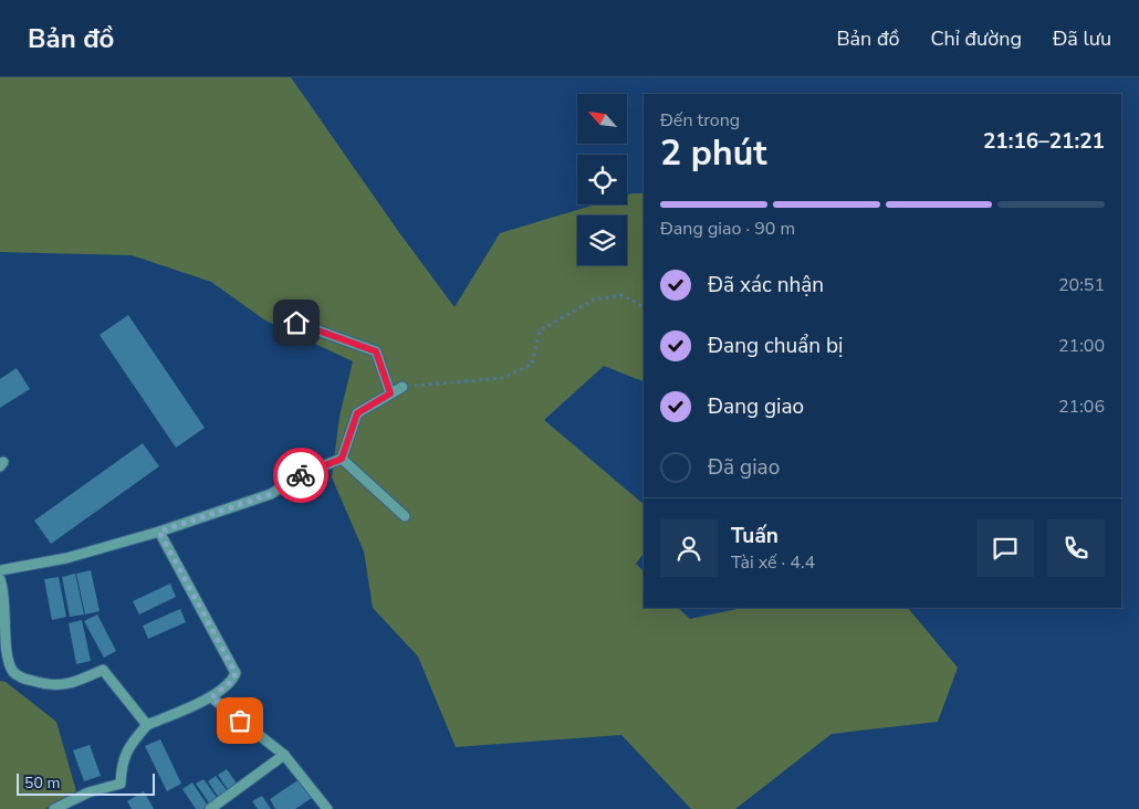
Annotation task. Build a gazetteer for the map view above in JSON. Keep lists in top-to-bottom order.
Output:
{
  "scale_bar": "50 m",
  "north": "top left",
  "page": {
    "header": "Bản đồ",
    "nav": ["Bản đồ", "Chỉ đường", "Đã lưu"],
    "heading": ["2 phút", "Đến trong", "21:16–21:21"],
    "panel": ["Tuấn", "Tài xế · 4.4"],
    "bar": "Đang giao · 90 m",
    "list": [
      ["Đã xác nhận", "20:51"],
      ["Đang chuẩn bị", "21:00"],
      ["Đang giao", "21:06"],
      "Đã giao"
    ],
    "scale": "50 m"
  }
}
